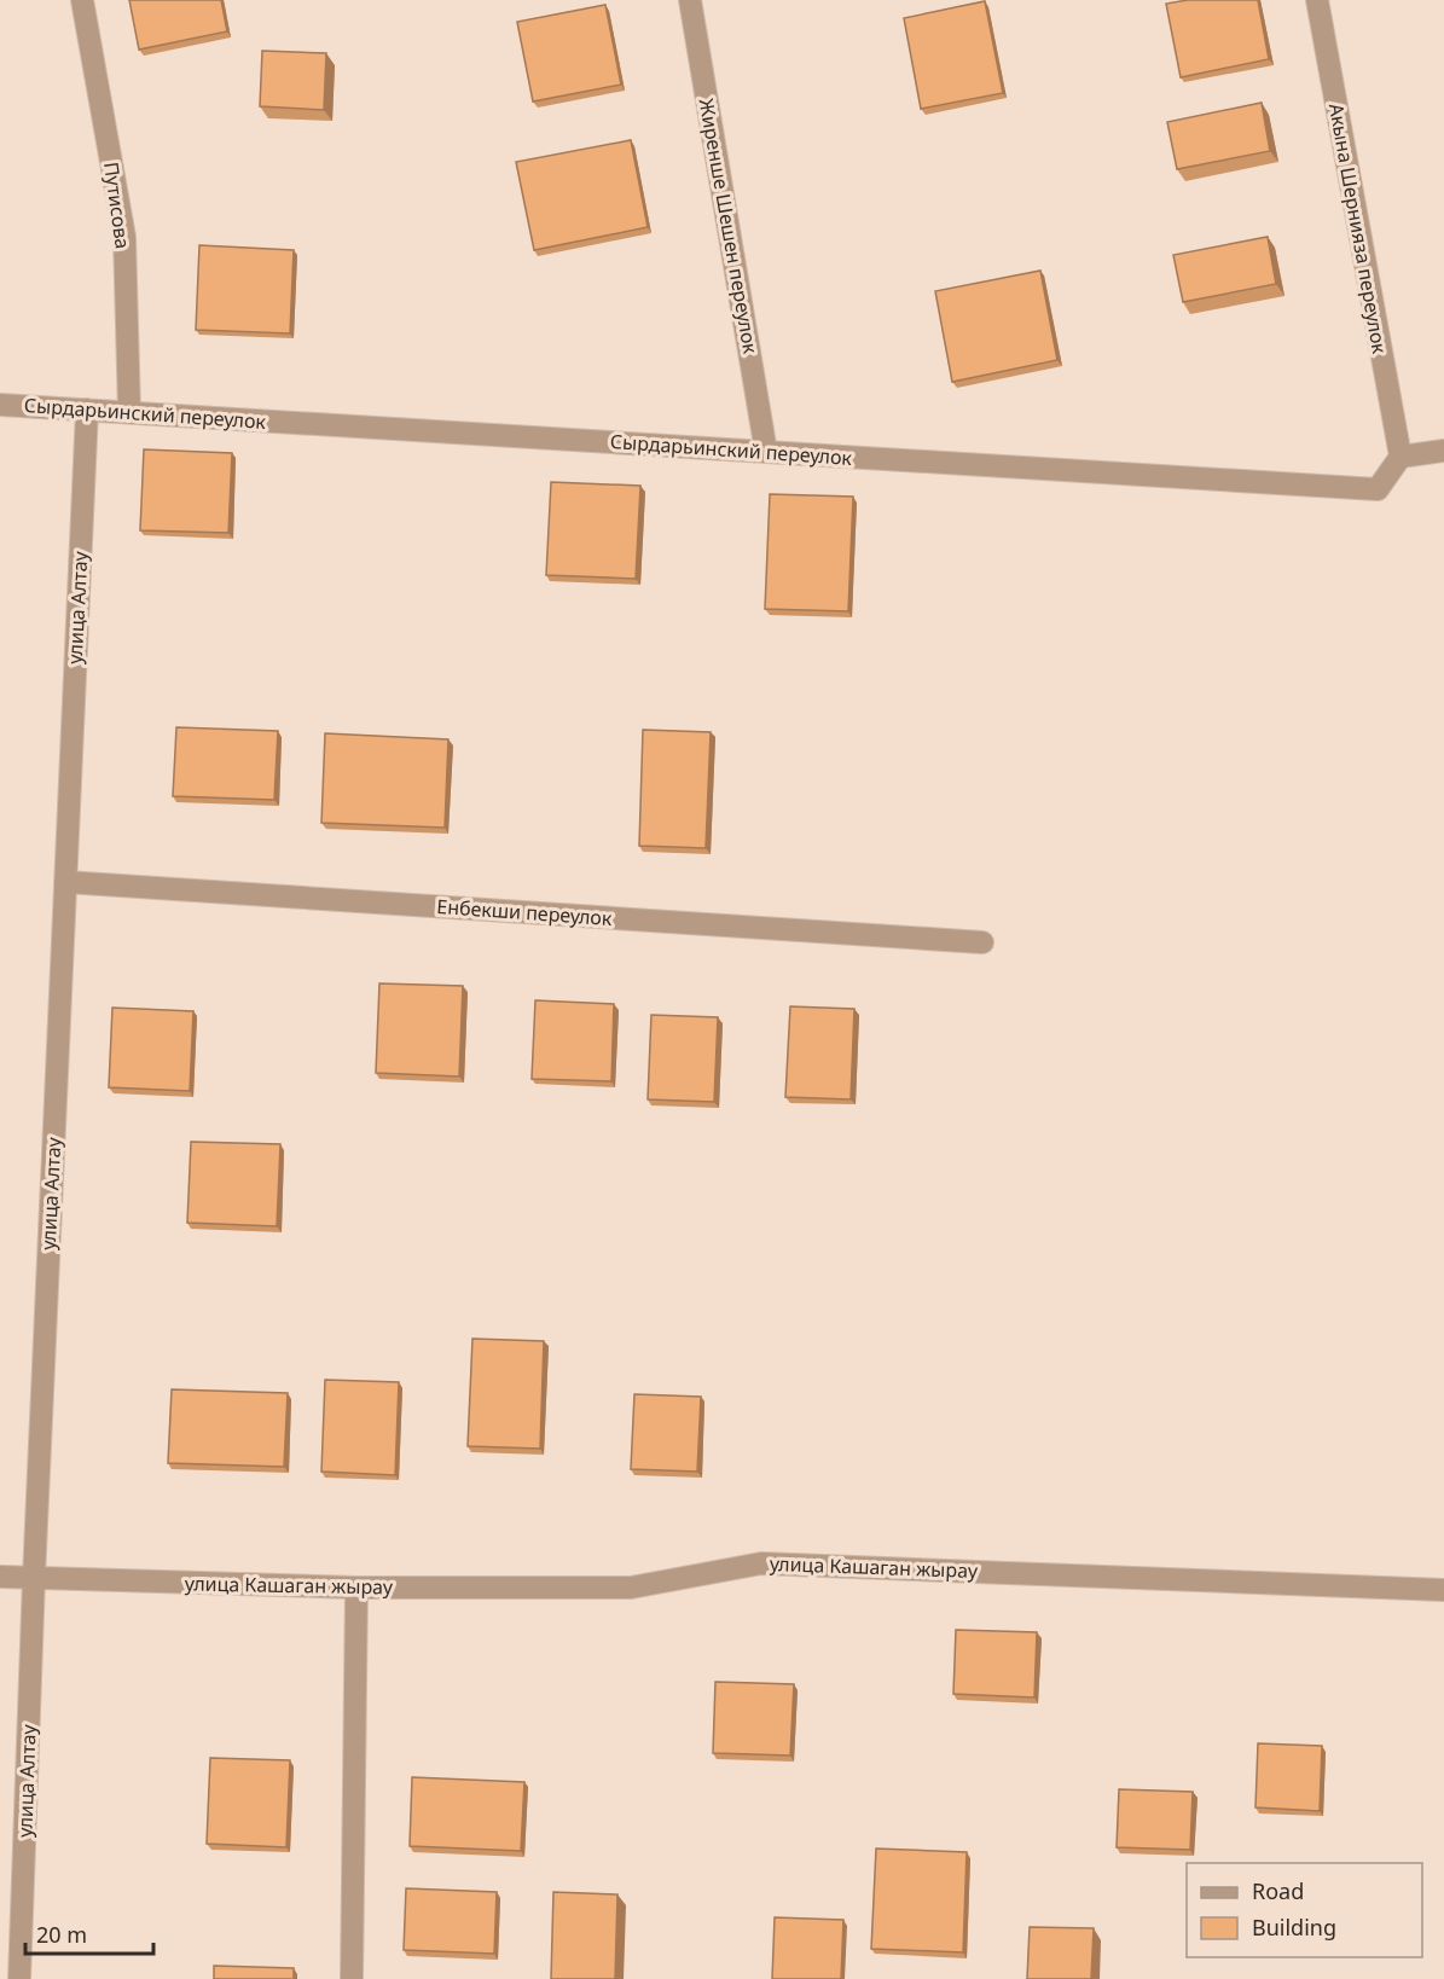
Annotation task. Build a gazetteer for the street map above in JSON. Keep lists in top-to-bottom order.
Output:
{
  "streets": {
    "street": [
      "Путисова",
      "Жиренше Шешен переулок",
      "Акына Шернияза переулок",
      "Сырдарьинский переулок",
      "улица Алтау",
      "Енбекши переулок",
      "улица Кашаган жырау"
    ]
  },
  "crossings": [
    ["Путисова", "Сырдарьинский переулок"],
    ["Жиренше Шешен переулок", "Сырдарьинский переулок"],
    ["Акына Шернияза переулок", "Сырдарьинский переулок"],
    ["Сырдарьинский переулок", "улица Алтау"],
    ["улица Алтау", "Енбекши переулок"],
    ["улица Алтау", "улица Кашаган жырау"]
  ],
  "legend": ["Road", "Building"],
  "scale_bar": "20 m"
}
